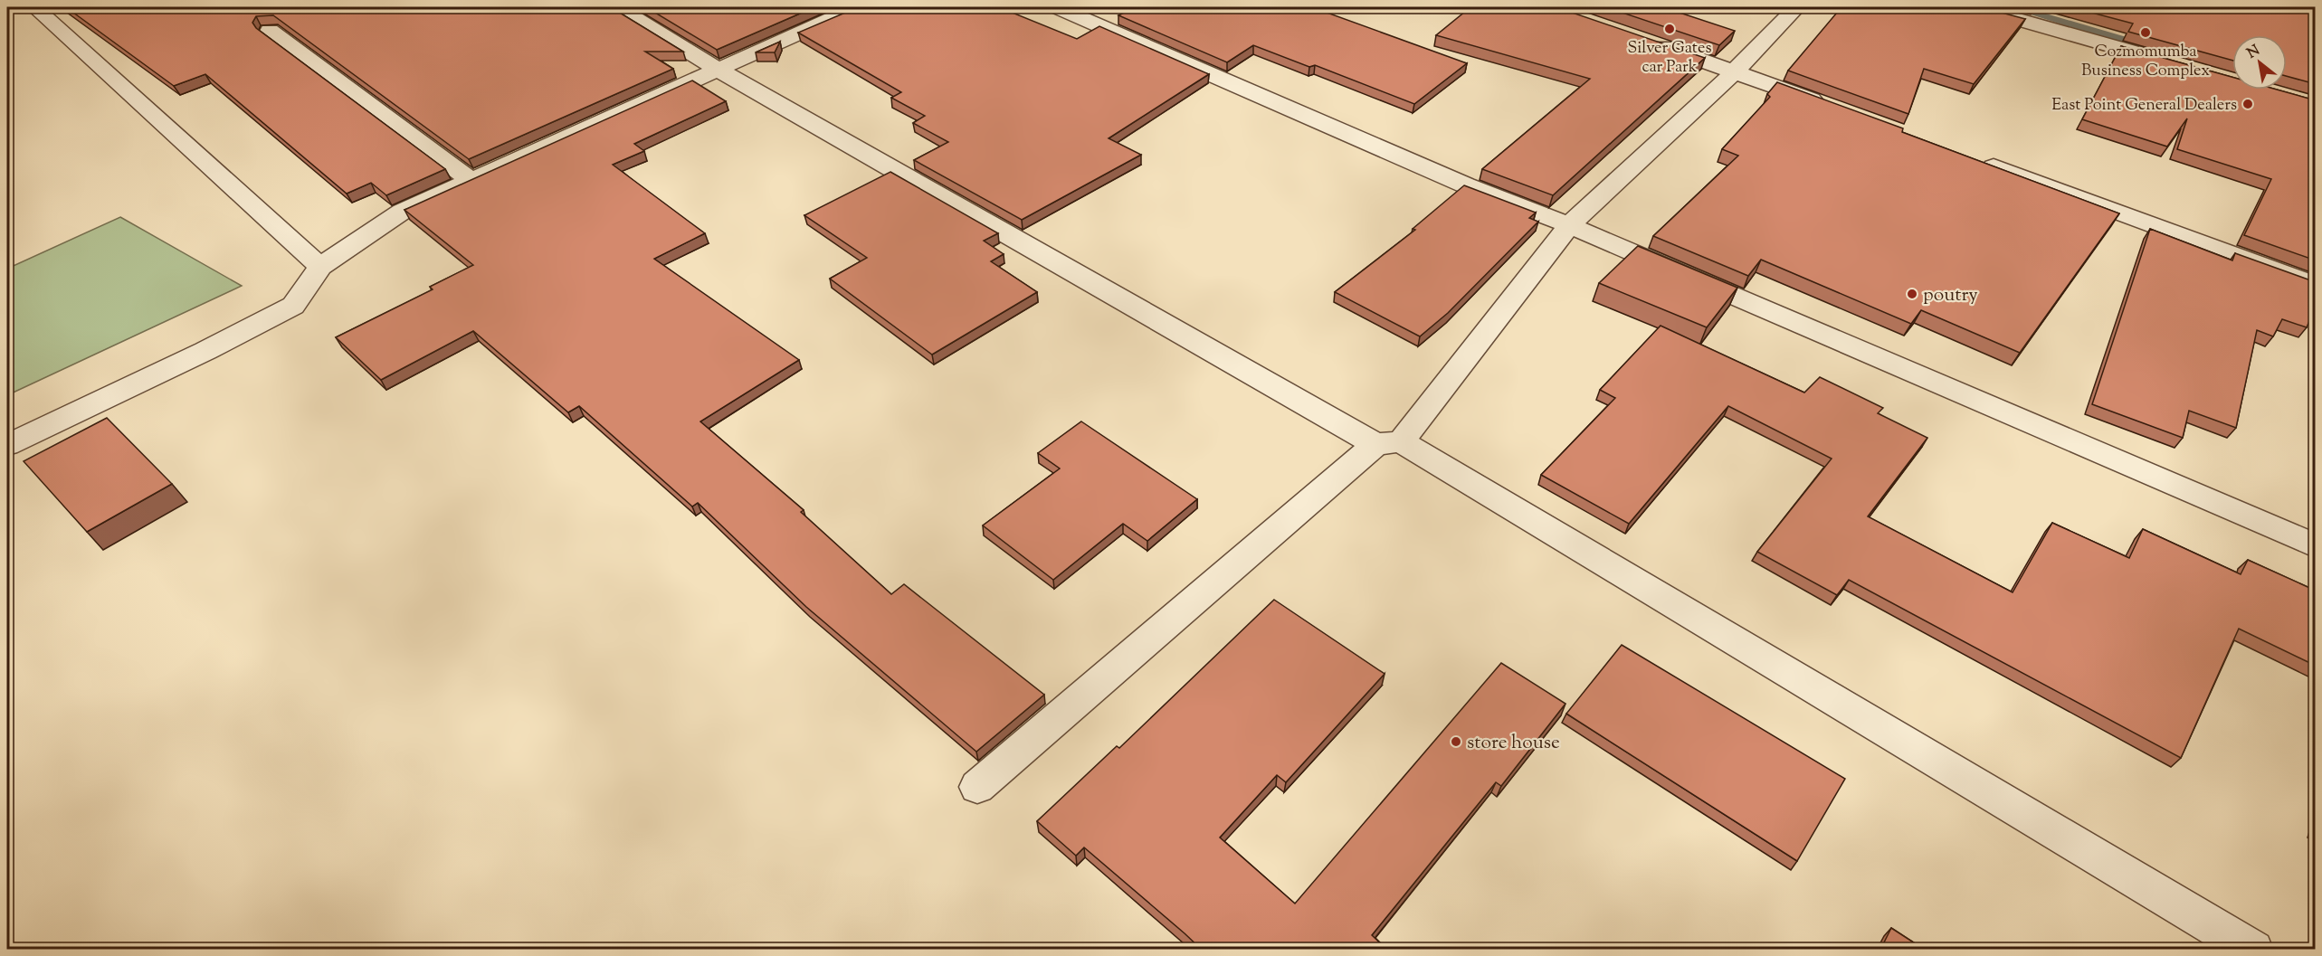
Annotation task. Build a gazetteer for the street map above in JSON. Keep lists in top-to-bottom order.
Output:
{
  "places": [
    "Silver Gates car Park",
    "Cozmomumba Business Complex",
    "East Point General Dealers",
    "poutry",
    "store house"
  ],
  "north": "top left"
}
